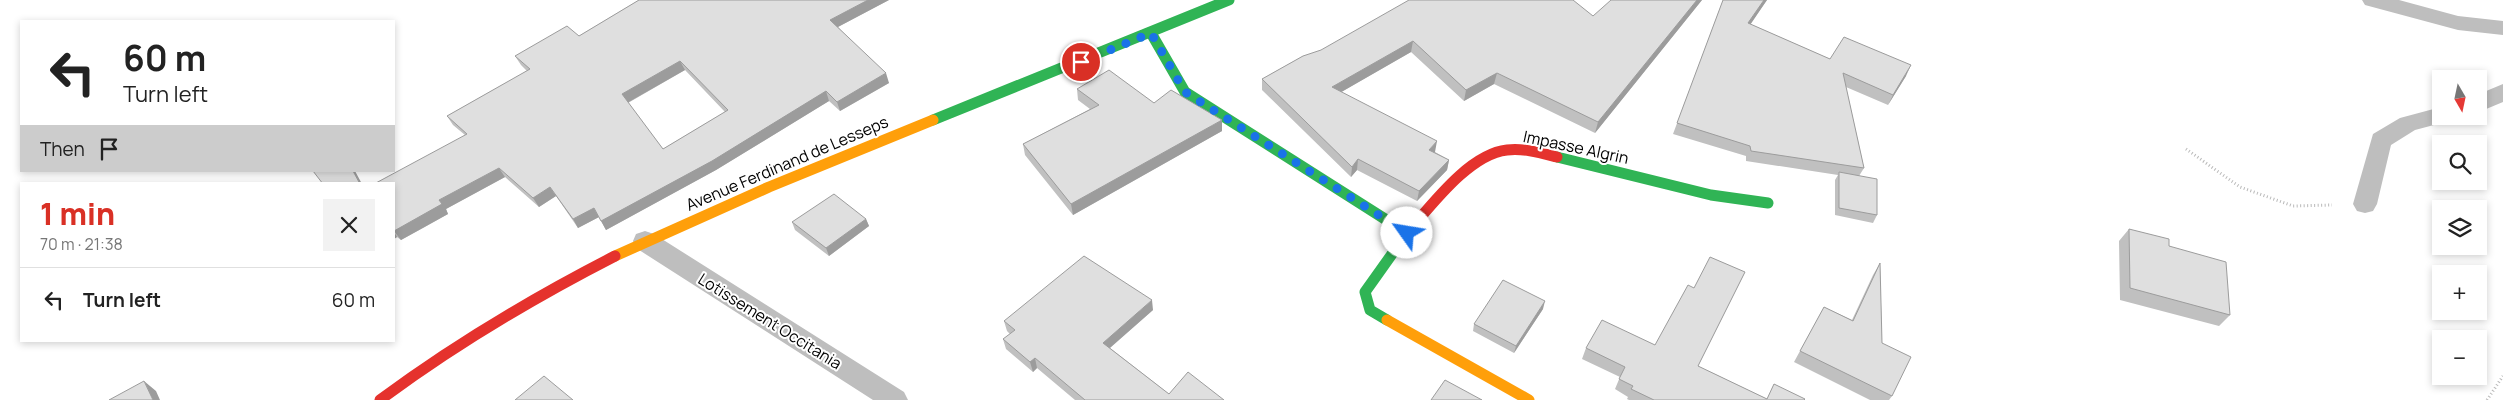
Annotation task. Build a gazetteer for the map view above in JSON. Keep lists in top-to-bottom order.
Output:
{
  "streets": {
    "street": ["Impasse Algrin", "Avenue Ferdinand de Lesseps"],
    "lane": ["Lotissement Occitania"]
  },
  "crossings": [
    ["Avenue Ferdinand de Lesseps", "Lotissement Occitania"]
  ],
  "north": "bottom",
  "page": {
    "turn": ["60 m", "Turn left"],
    "map_buttons": ["+", "−"],
    "then": "Then",
    "heading": ["1 min", "70 m · 21:38"],
    "list": [
      {
        "name": "Turn left",
        "value": "60 m"
      }
    ]
  }
}
